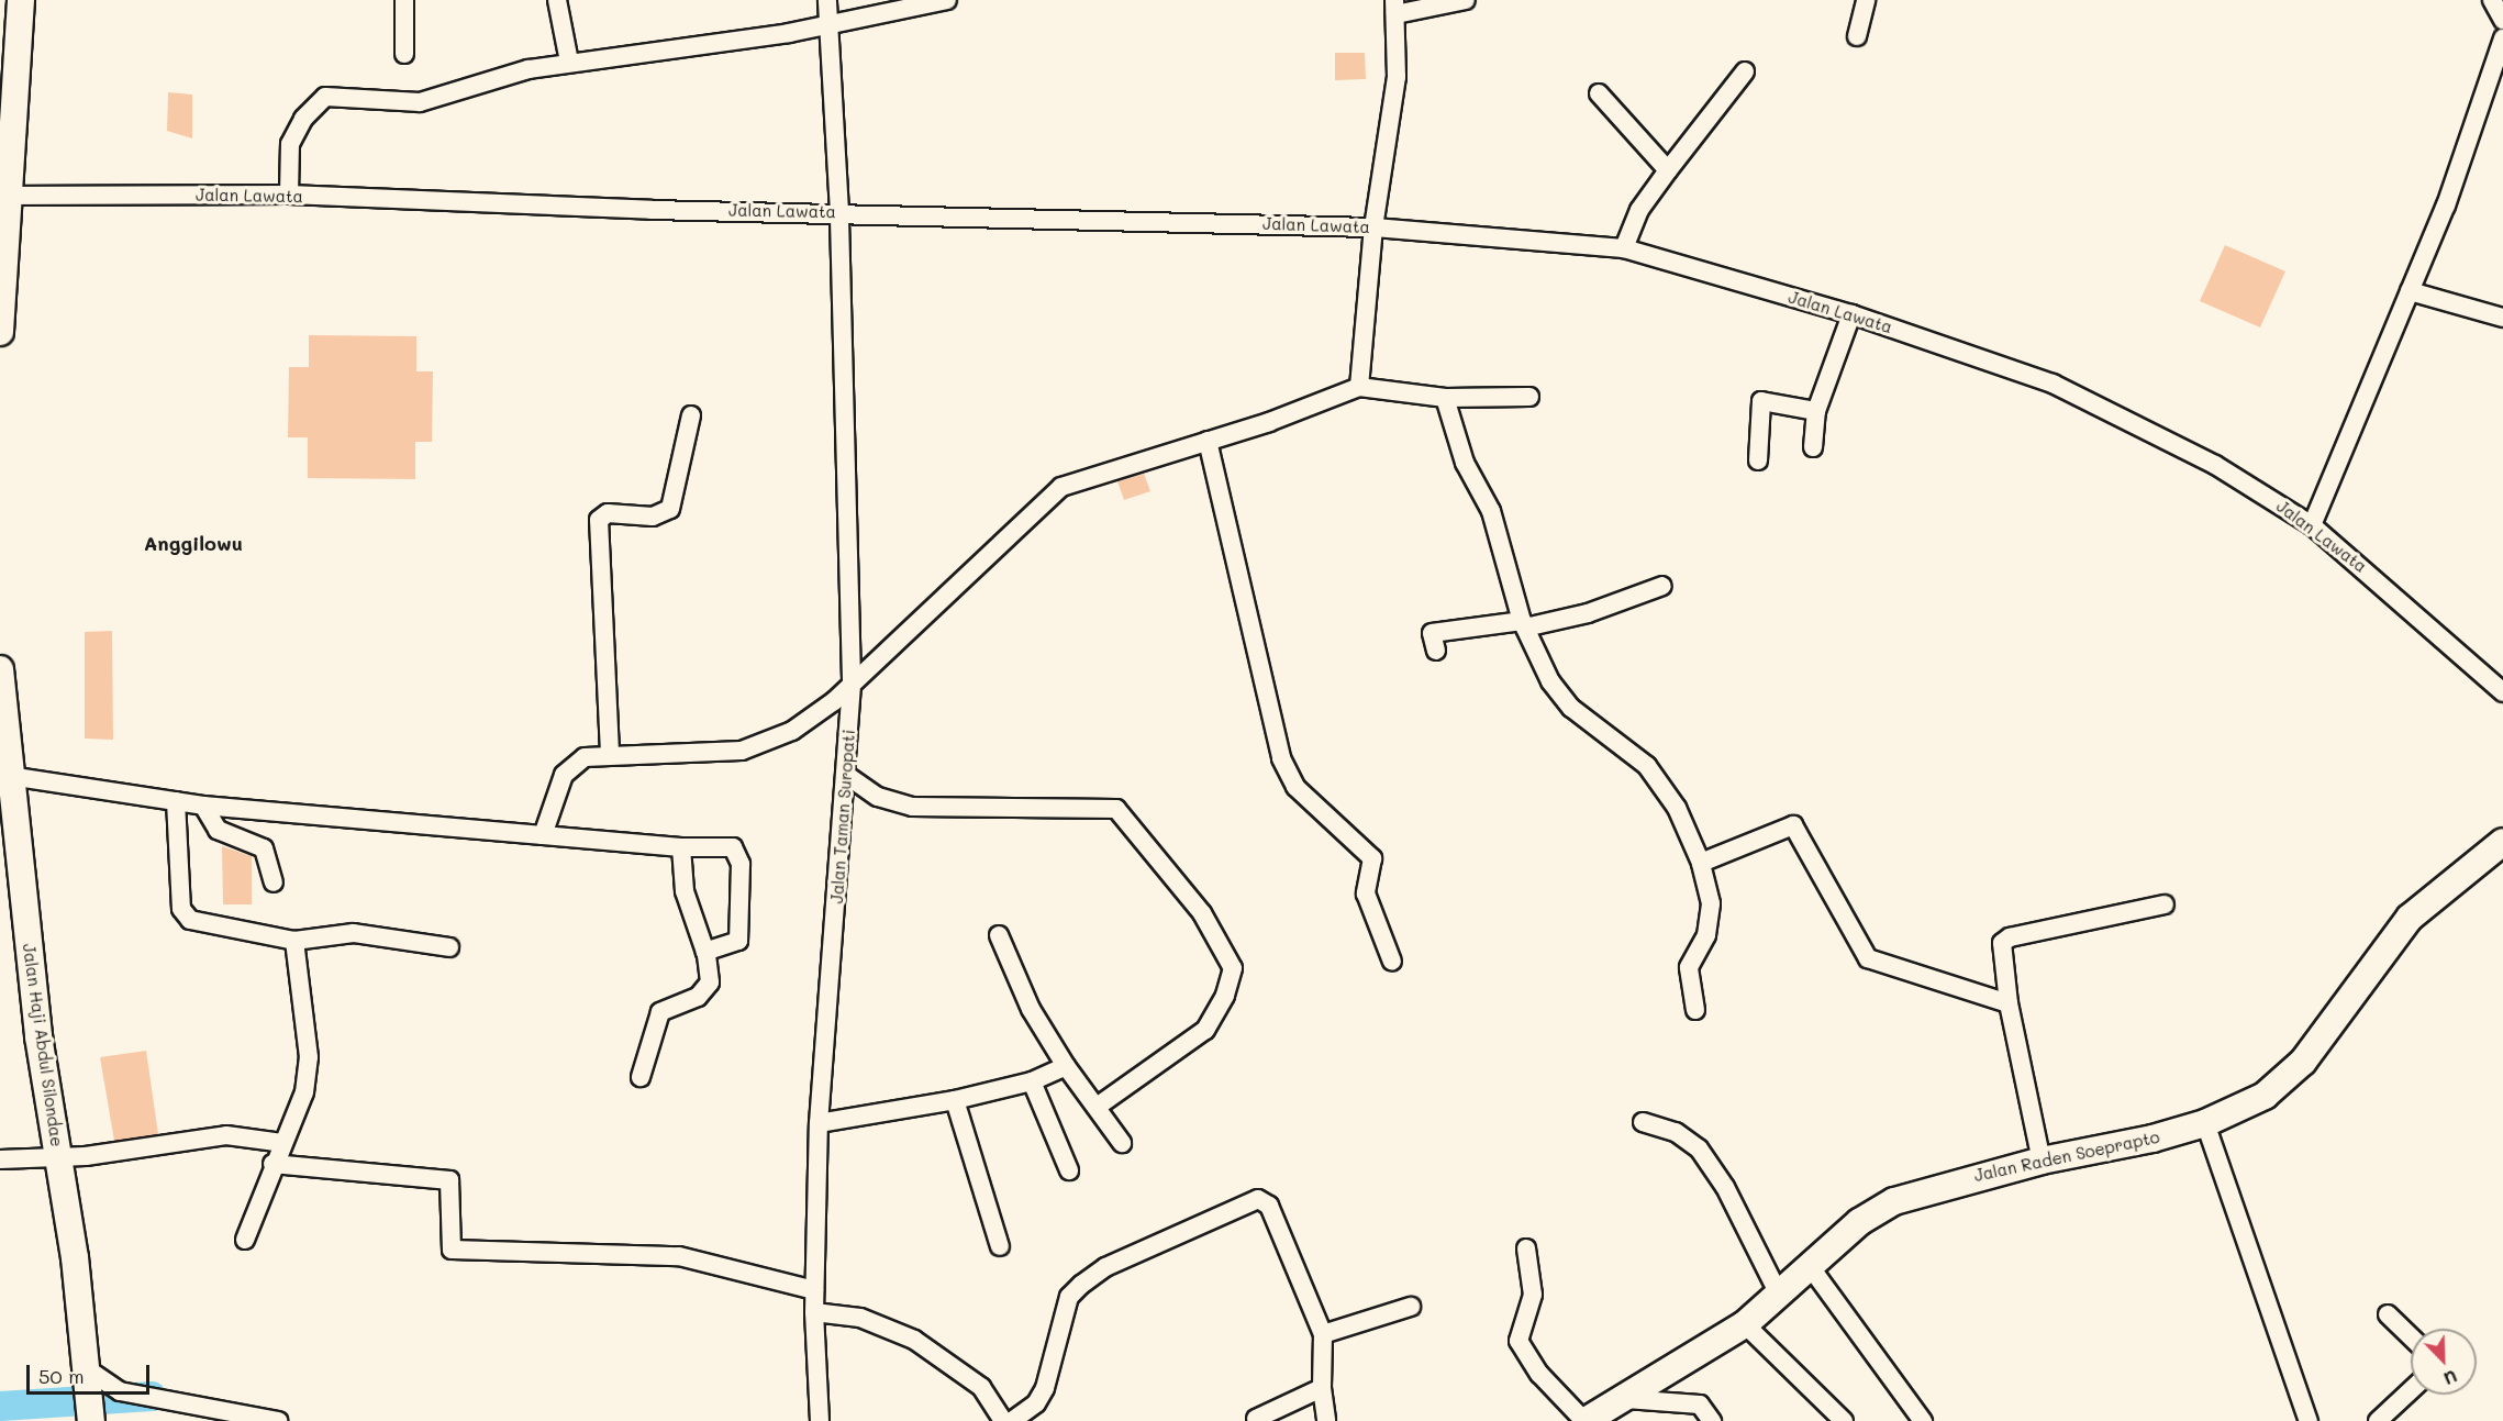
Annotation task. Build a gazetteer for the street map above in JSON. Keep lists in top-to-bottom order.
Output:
{
  "streets": {
    "highway": ["Jalan Haji Abdul Silondae", "Jalan Raden Soeprapto"],
    "street": ["Jalan Lawata", "Jalan Taman Suropati"]
  },
  "crossings": [
    ["Jalan Lawata", "Jalan Taman Suropati"]
  ],
  "districts": ["Anggilowu"],
  "scale_bar": "50 m",
  "north": "bottom right"
}
